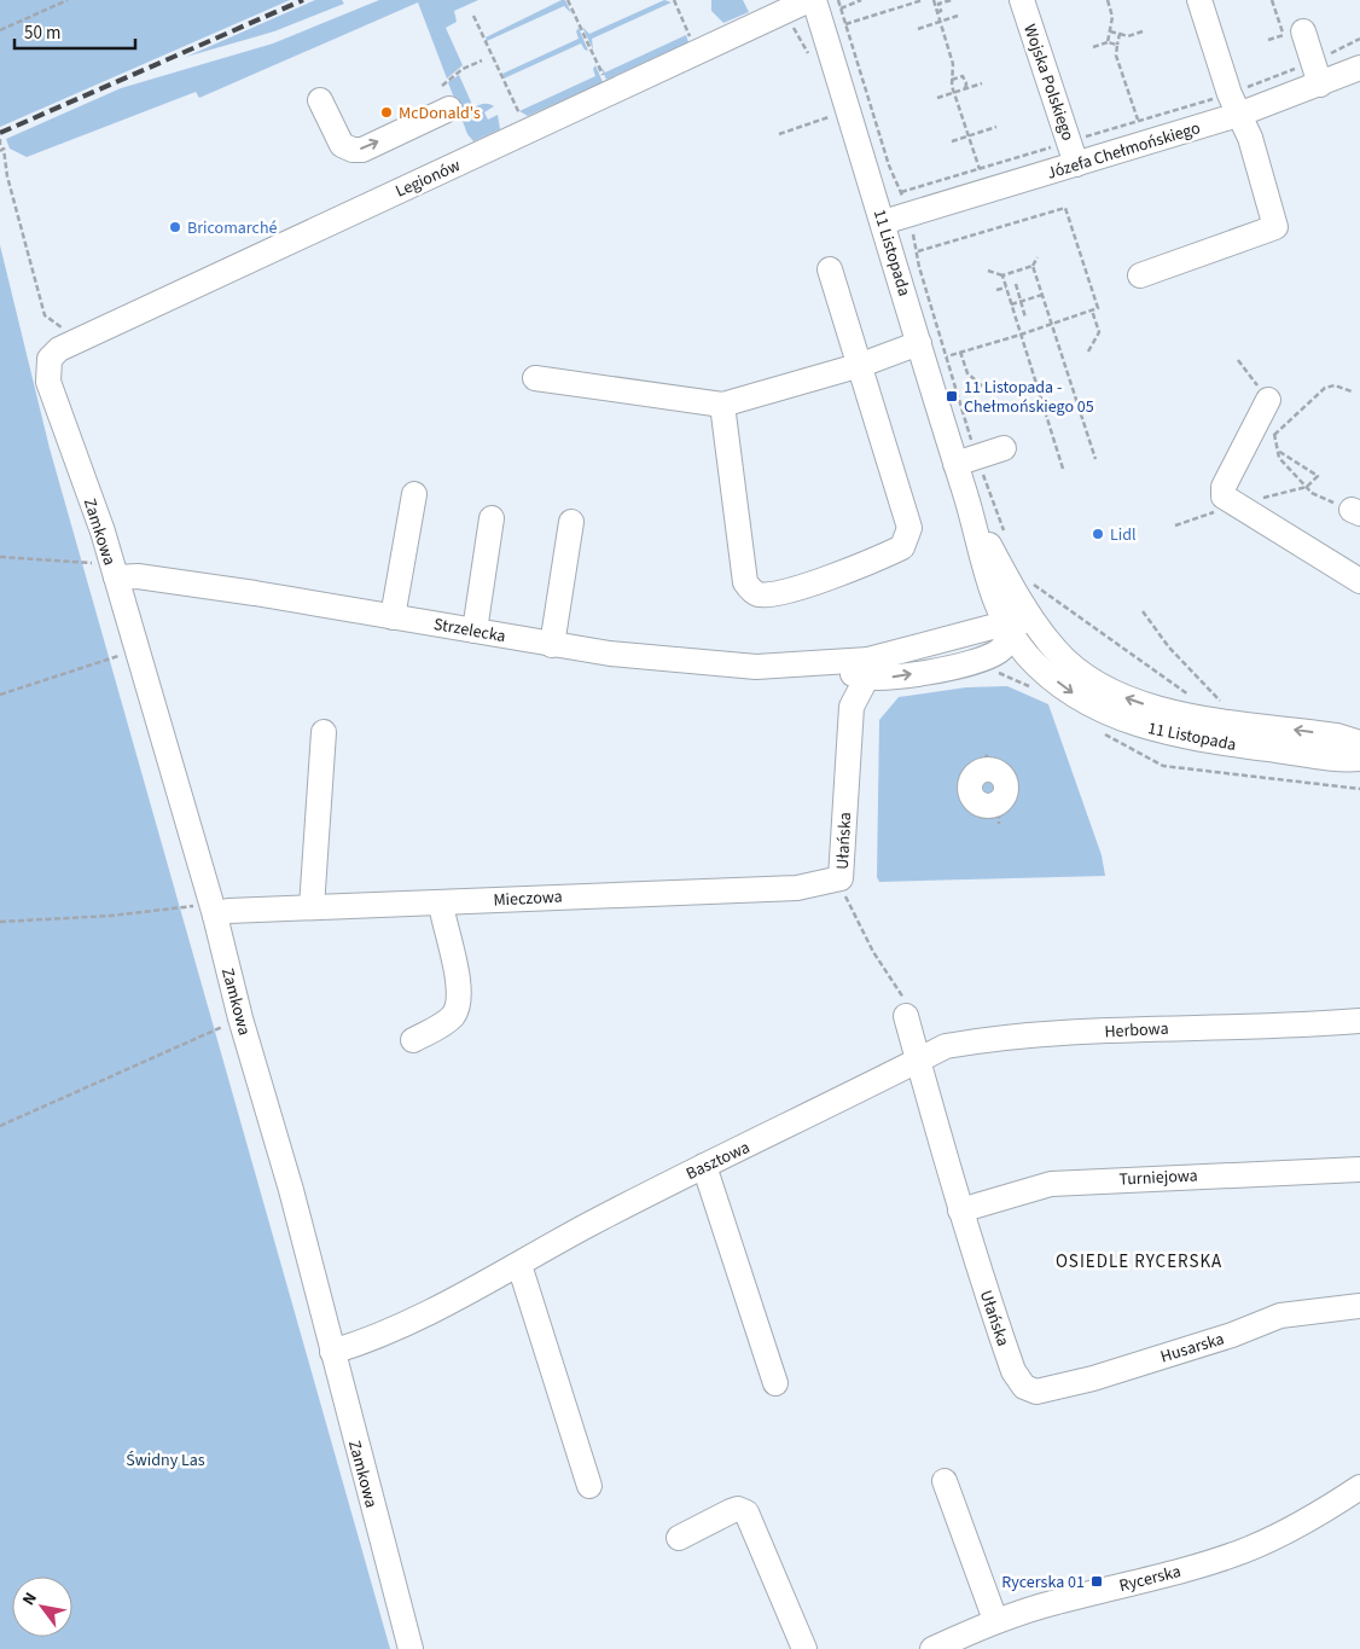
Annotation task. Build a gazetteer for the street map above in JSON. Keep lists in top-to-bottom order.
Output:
{
  "streets": {
    "street": [
      "Wojska Polskiego",
      "Józefa Chełmońskiego",
      "Legionów",
      "11 Listopada",
      "Zamkowa",
      "Strzelecka",
      "Ułańska",
      "Mieczowa",
      "Herbowa",
      "Basztowa",
      "Turniejowa",
      "Husarska",
      "Rycerska"
    ]
  },
  "crossings": [
    ["Wojska Polskiego", "Józefa Chełmońskiego"],
    ["Józefa Chełmońskiego", "11 Listopada"],
    ["Legionów", "11 Listopada"],
    ["Legionów", "Zamkowa"],
    ["11 Listopada", "Strzelecka"],
    ["Zamkowa", "Strzelecka"],
    ["Zamkowa", "Mieczowa"],
    ["Zamkowa", "Basztowa"],
    ["Strzelecka", "Ułańska"],
    ["Ułańska", "Mieczowa"],
    ["Ułańska", "Herbowa"],
    ["Ułańska", "Basztowa"],
    ["Ułańska", "Turniejowa"],
    ["Ułańska", "Husarska"],
    ["Herbowa", "Basztowa"]
  ],
  "districts": ["OSIEDLE RYCERSKA"],
  "parks": ["Świdny Las"],
  "places": {
    "other": ["McDonald's", "Bricomarché", "Lidl"],
    "transit": ["11 Listopada - Chełmońskiego 05", "Rycerska 01"]
  },
  "scale_bar": "50 m",
  "north": "top left"
}
